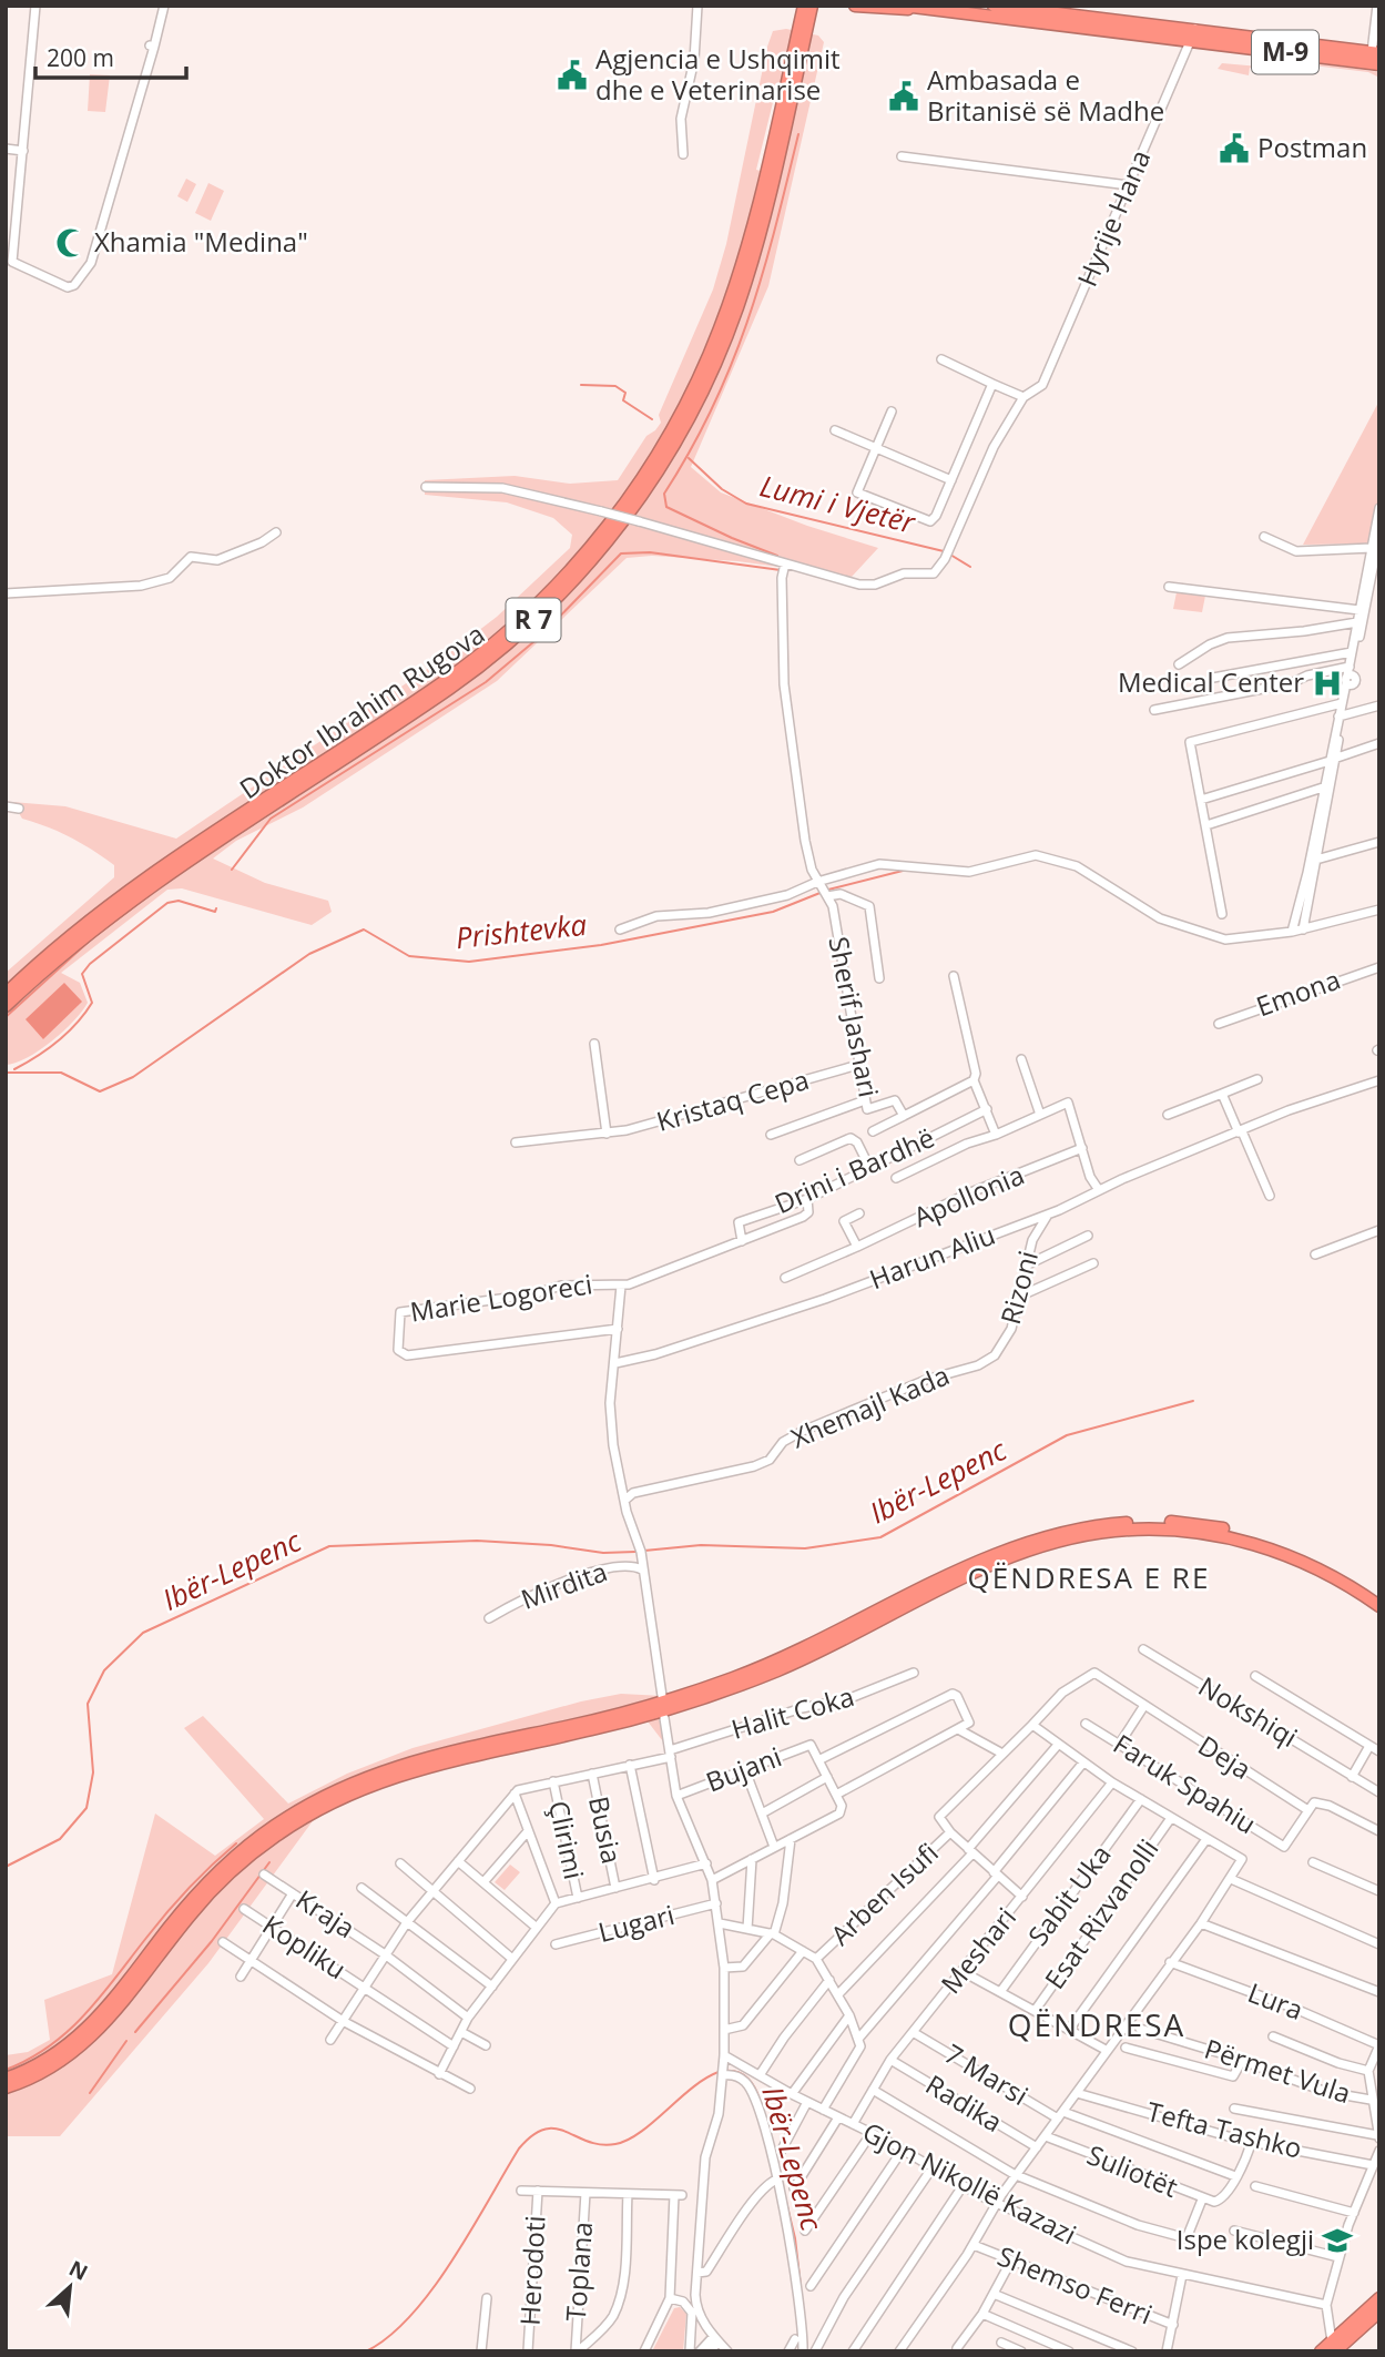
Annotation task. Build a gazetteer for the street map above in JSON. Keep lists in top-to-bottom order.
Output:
{
  "streets": {
    "highway": ["M-9", "R 7", "Doktor Ibrahim Rugova"],
    "street": [
      "Hyrije Hana",
      "Emona",
      "Sherif Jashari",
      "Kristaq Cepa",
      "Drini i Bardhë",
      "Apollonia",
      "Harun Aliu",
      "Rizoni",
      "Marie Logoreci",
      "Xhemajl Kada",
      "Mirdita",
      "Nokshiqi",
      "Halit Coka",
      "Deja",
      "Bujani",
      "Faruk Spahiu",
      "Busia",
      "Çlirimi",
      "Arben Isufi",
      "Sabit Uka",
      "Kraja",
      "Esat Rizvanolli",
      "Lugari",
      "Kopliku",
      "Meshari",
      "Lura",
      "Përmet Vula",
      "7 Marsi",
      "Radika",
      "Tefta Tashko",
      "Suliotët",
      "Gjon Nikollë Kazazi",
      "Herodoti",
      "Toplana",
      "Shemso Ferri"
    ]
  },
  "crossings": [
    ["M-9", "Hyrije Hana"],
    ["Hyrije Hana", "Sherif Jashari"],
    ["Sherif Jashari", "Kristaq Cepa"],
    ["Harun Aliu", "Rizoni"],
    ["Rizoni", "Xhemajl Kada"],
    ["Halit Coka", "Busia"],
    ["Halit Coka", "Çlirimi"],
    ["Deja", "Faruk Spahiu"],
    ["Arben Isufi", "Meshari"],
    ["Meshari", "7 Marsi"],
    ["Meshari", "Radika"],
    ["Meshari", "Gjon Nikollë Kazazi"],
    ["7 Marsi", "Suliotët"],
    ["Gjon Nikollë Kazazi", "Shemso Ferri"],
    ["Herodoti", "Toplana"]
  ],
  "districts": ["QËNDRESA E RE", "QËNDRESA"],
  "water": ["Lumi i Vjetër", "Prishtevka", "Ibër-Lepenc"],
  "places": {
    "public building": ["Agjencia e Ushqimit dhe e Veterinarise", "Ambasada e Britanisë së Madhe", "Postman"],
    "mosque": ["Xhamia \"Medina\""],
    "hospital": ["Medical Center"],
    "school or university": ["Ispe kolegji"]
  },
  "scale_bar": "200 m",
  "north": "top right"
}
